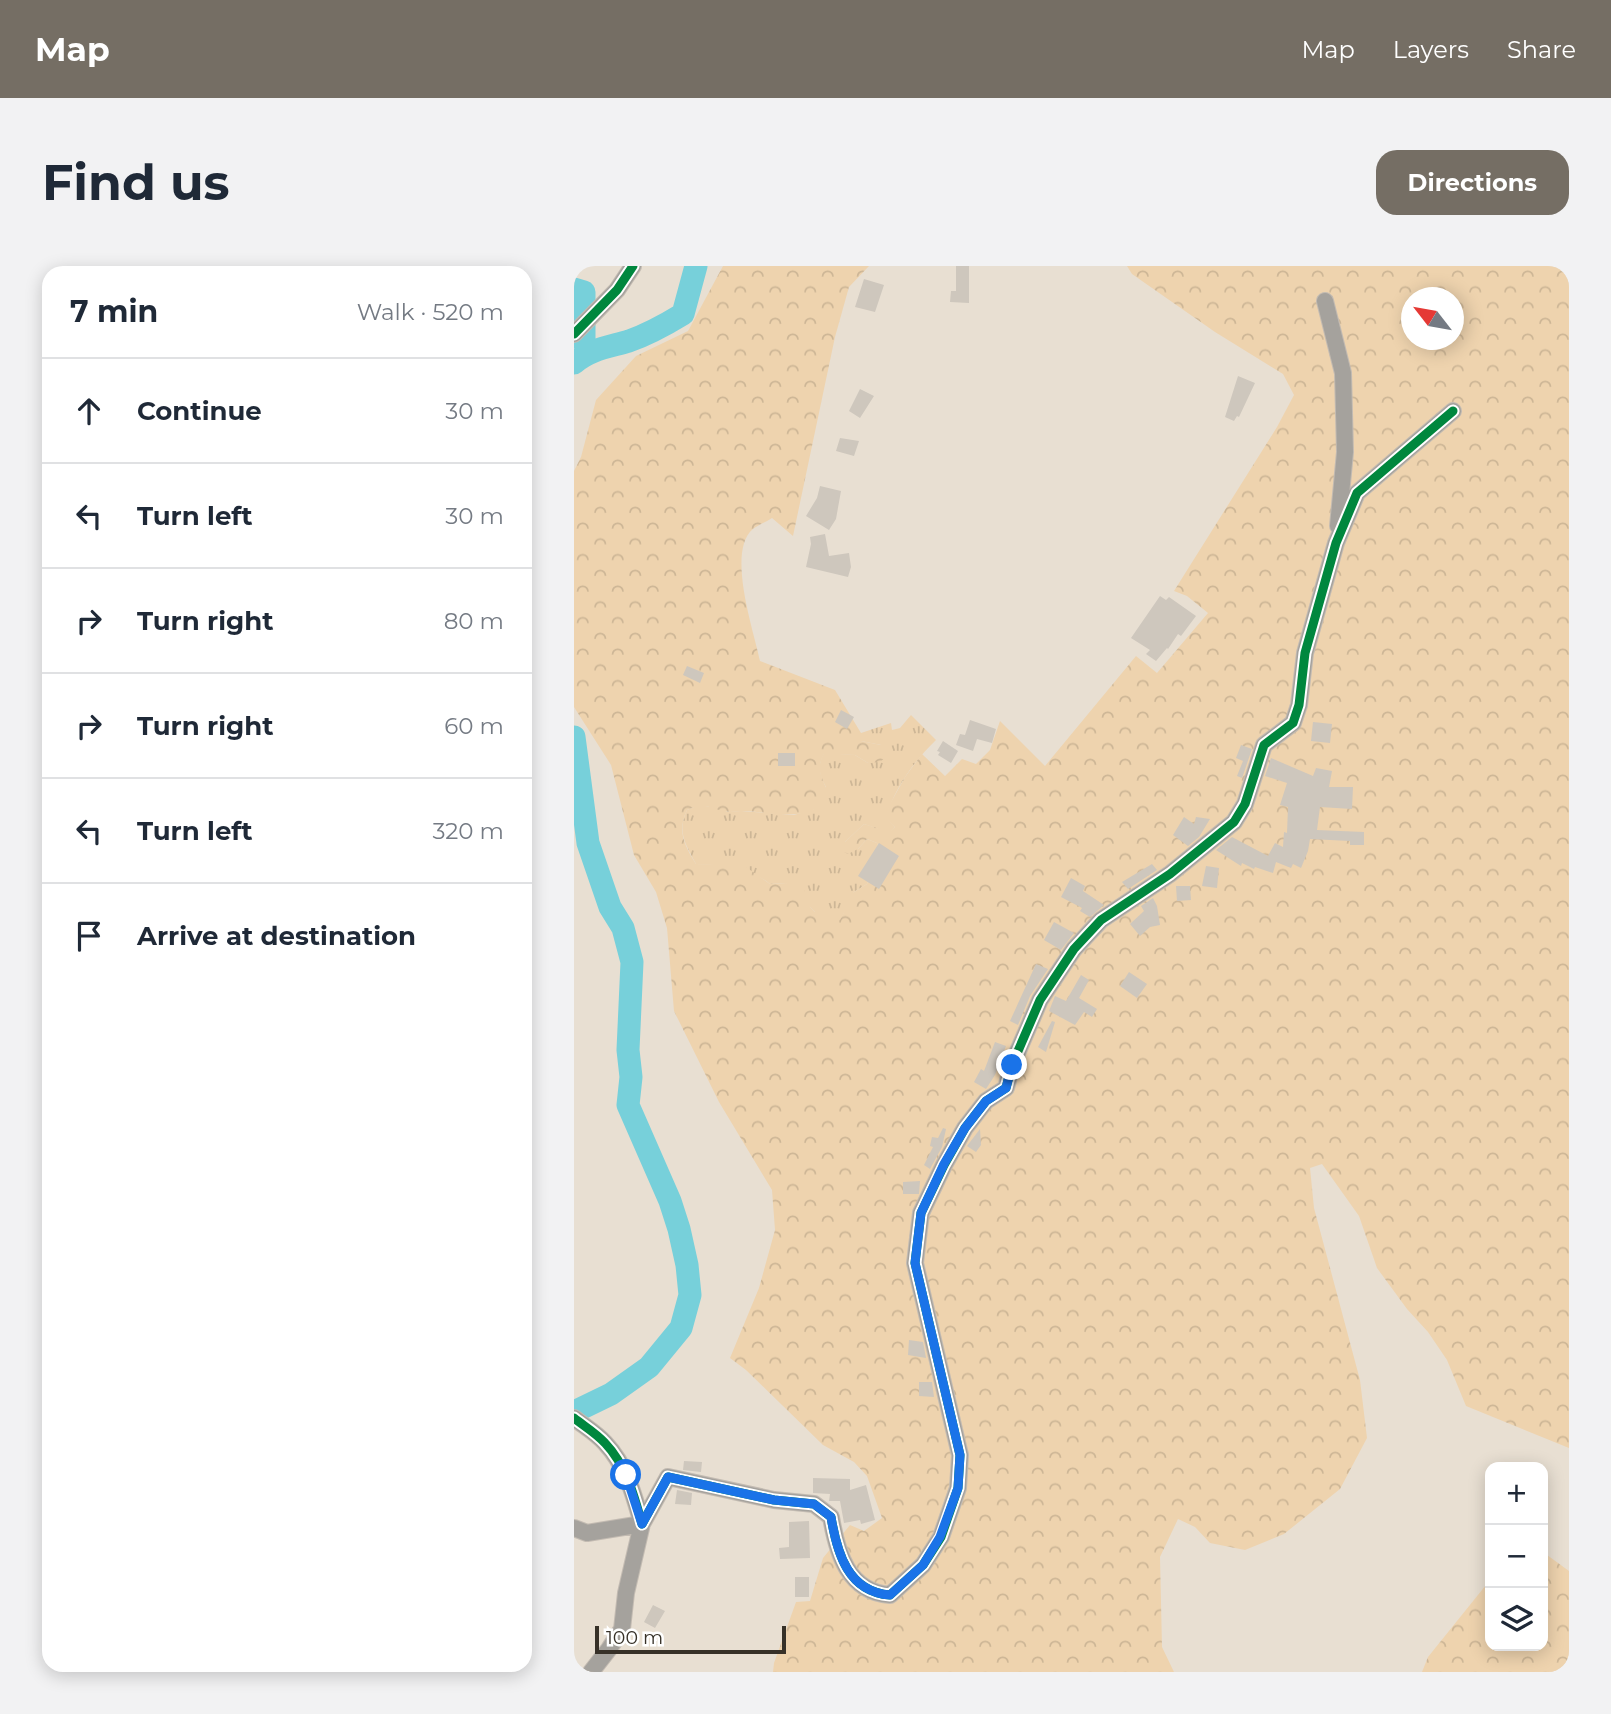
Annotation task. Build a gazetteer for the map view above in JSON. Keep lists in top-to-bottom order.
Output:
{
  "scale_bar": "100 m",
  "north": "top left",
  "page": {
    "header": "Map",
    "nav": ["Map", "Layers", "Share"],
    "buttons": "Directions",
    "title": "Find us",
    "heading": ["7 min", "Walk · 520 m"],
    "list": [
      ["Continue", "30 m"],
      ["Turn left", "30 m"],
      ["Turn right", "80 m"],
      ["Turn right", "60 m"],
      ["Turn left", "320 m"],
      "Arrive at destination"
    ],
    "map_buttons": ["+", "−"],
    "scale": "100 m"
  }
}
